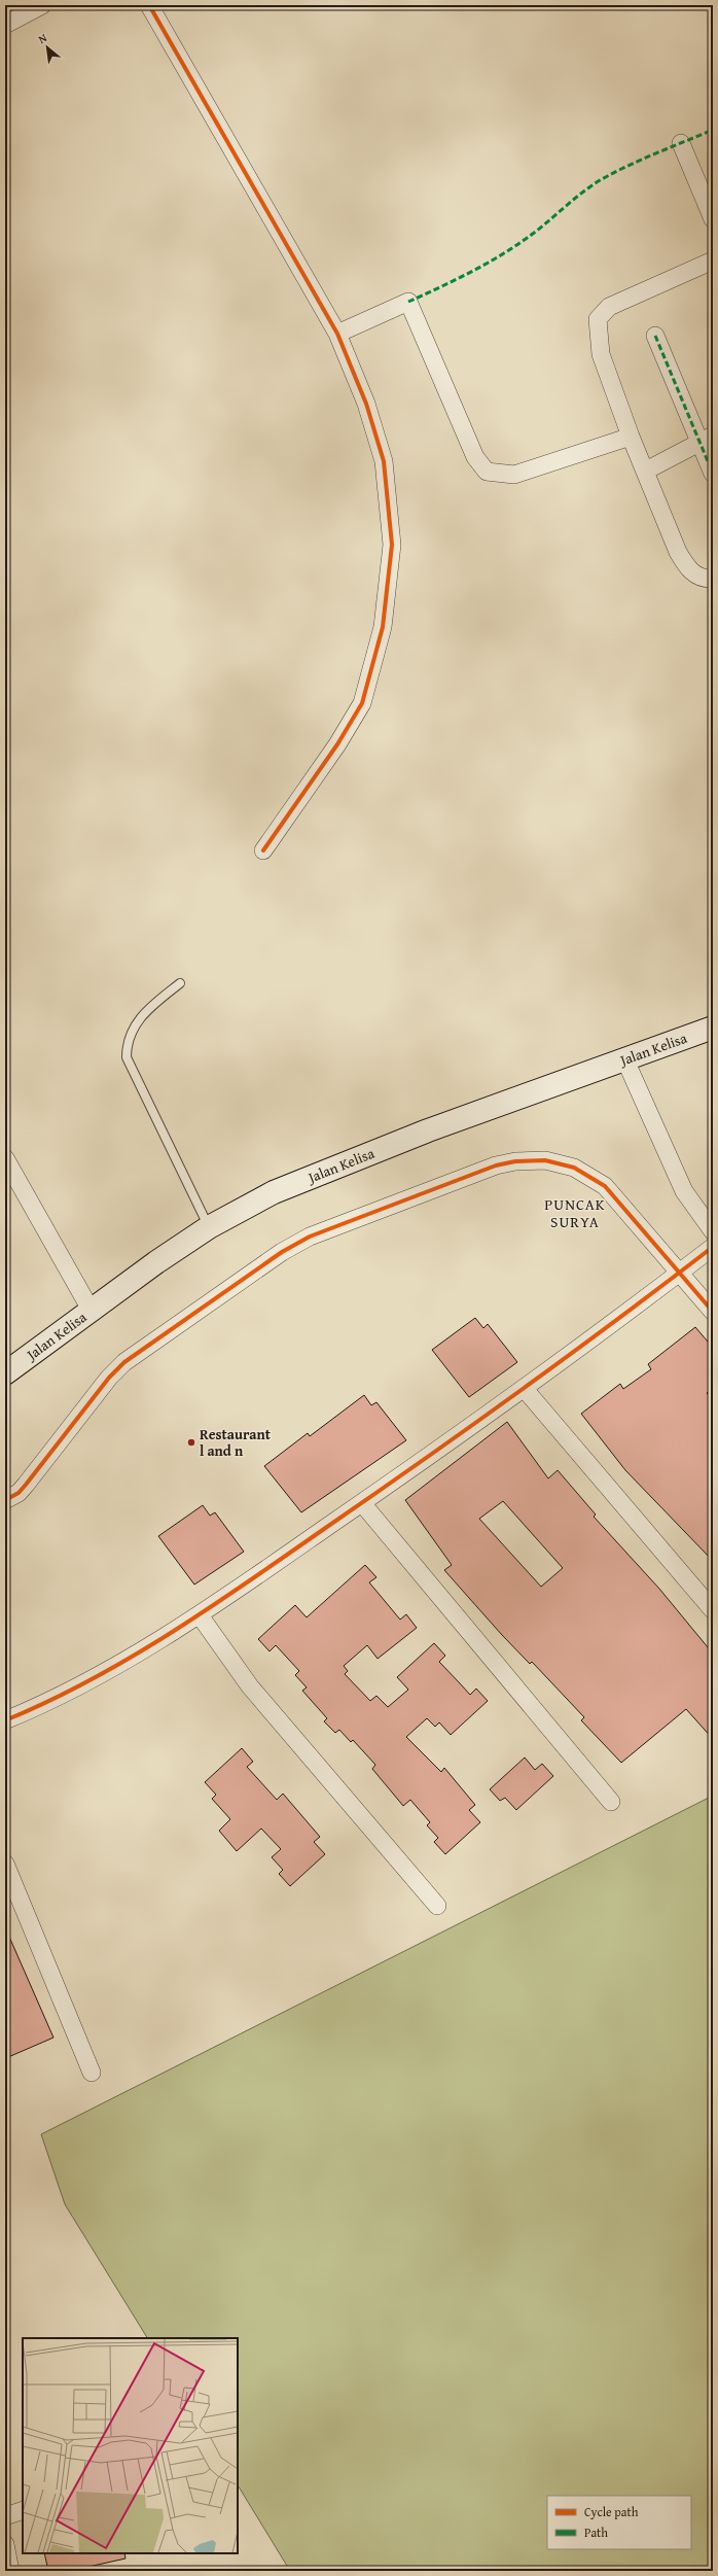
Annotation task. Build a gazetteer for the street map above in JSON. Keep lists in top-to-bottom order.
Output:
{
  "streets": {
    "main road": ["Jalan Kelisa"]
  },
  "districts": ["PUNCAK SURYA"],
  "places": ["Restaurant l and n"],
  "legend": ["Cycle path", "Path"],
  "north": "top left"
}
